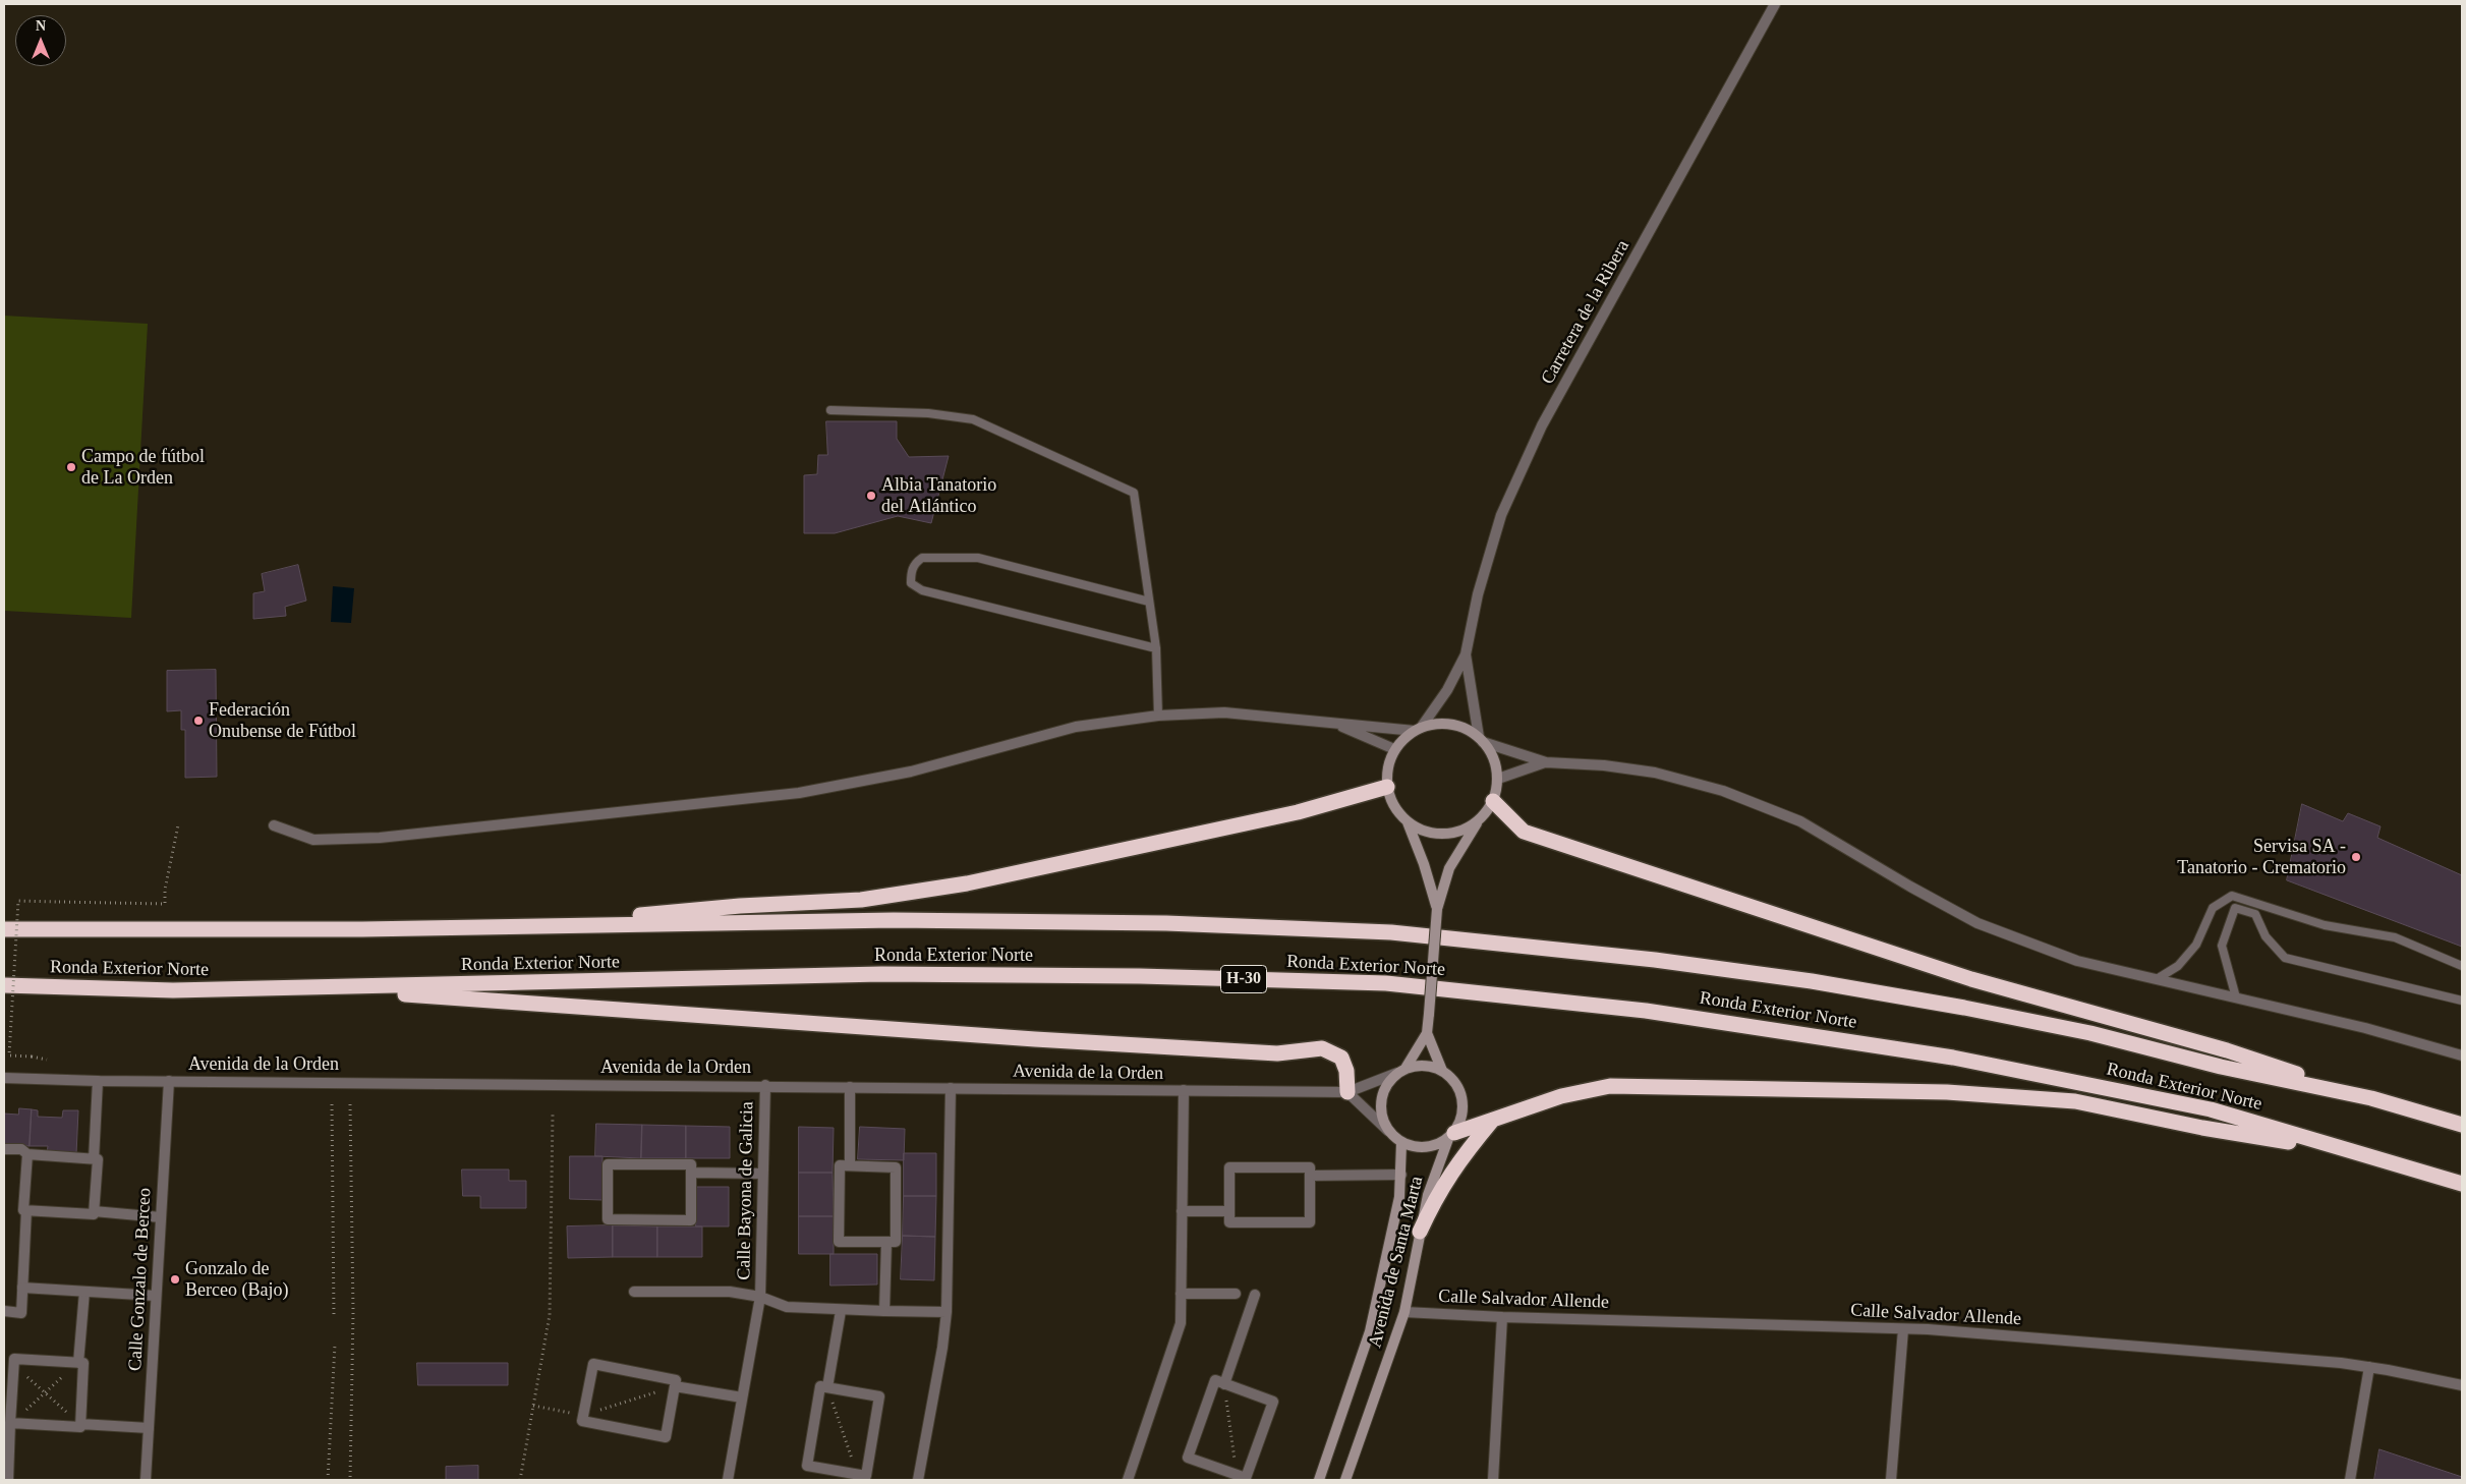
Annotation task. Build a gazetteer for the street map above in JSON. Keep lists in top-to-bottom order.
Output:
{
  "streets": {
    "highway": ["Ronda Exterior Norte", "H-30"],
    "main road": ["Avenida de Santa Marta"],
    "street": [
      "Carretera de la Ribera",
      "Avenida de la Orden",
      "Calle Bayona de Galicia",
      "Calle Gonzalo de Berceo",
      "Calle Salvador Allende"
    ]
  },
  "crossings": [
    ["Avenida de la Orden", "Calle Bayona de Galicia"],
    ["Avenida de la Orden", "Avenida de Santa Marta"],
    ["Avenida de la Orden", "Calle Gonzalo de Berceo"],
    ["Avenida de Santa Marta", "Calle Salvador Allende"]
  ],
  "places": [
    "Campo de fútbol de La Orden",
    "Albia Tanatorio del Atlántico",
    "Federación Onubense de Fútbol",
    "Servisa SA - Tanatorio - Crematorio",
    "Gonzalo de Berceo (Bajo)"
  ],
  "north": "top"
}
